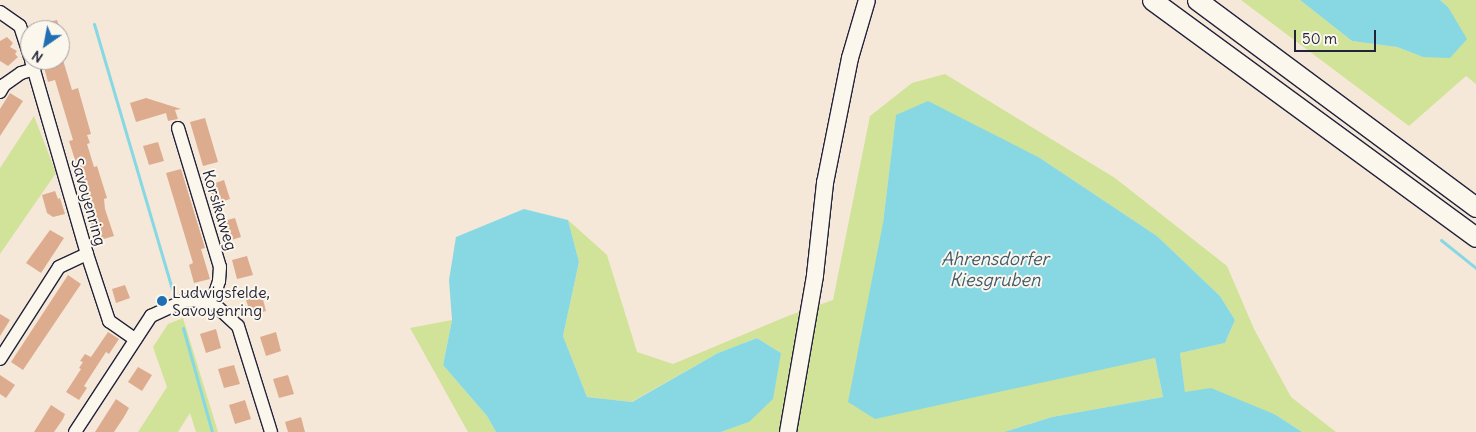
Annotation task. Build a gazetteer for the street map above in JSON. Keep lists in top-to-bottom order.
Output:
{
  "streets": {
    "street": ["Savoyenring", "Korsikaweg"]
  },
  "water": ["Ahrensdorfer Kiesgruben"],
  "places": ["Ludwigsfelde, Savoyenring"],
  "scale_bar": "50 m",
  "north": "bottom left"
}
